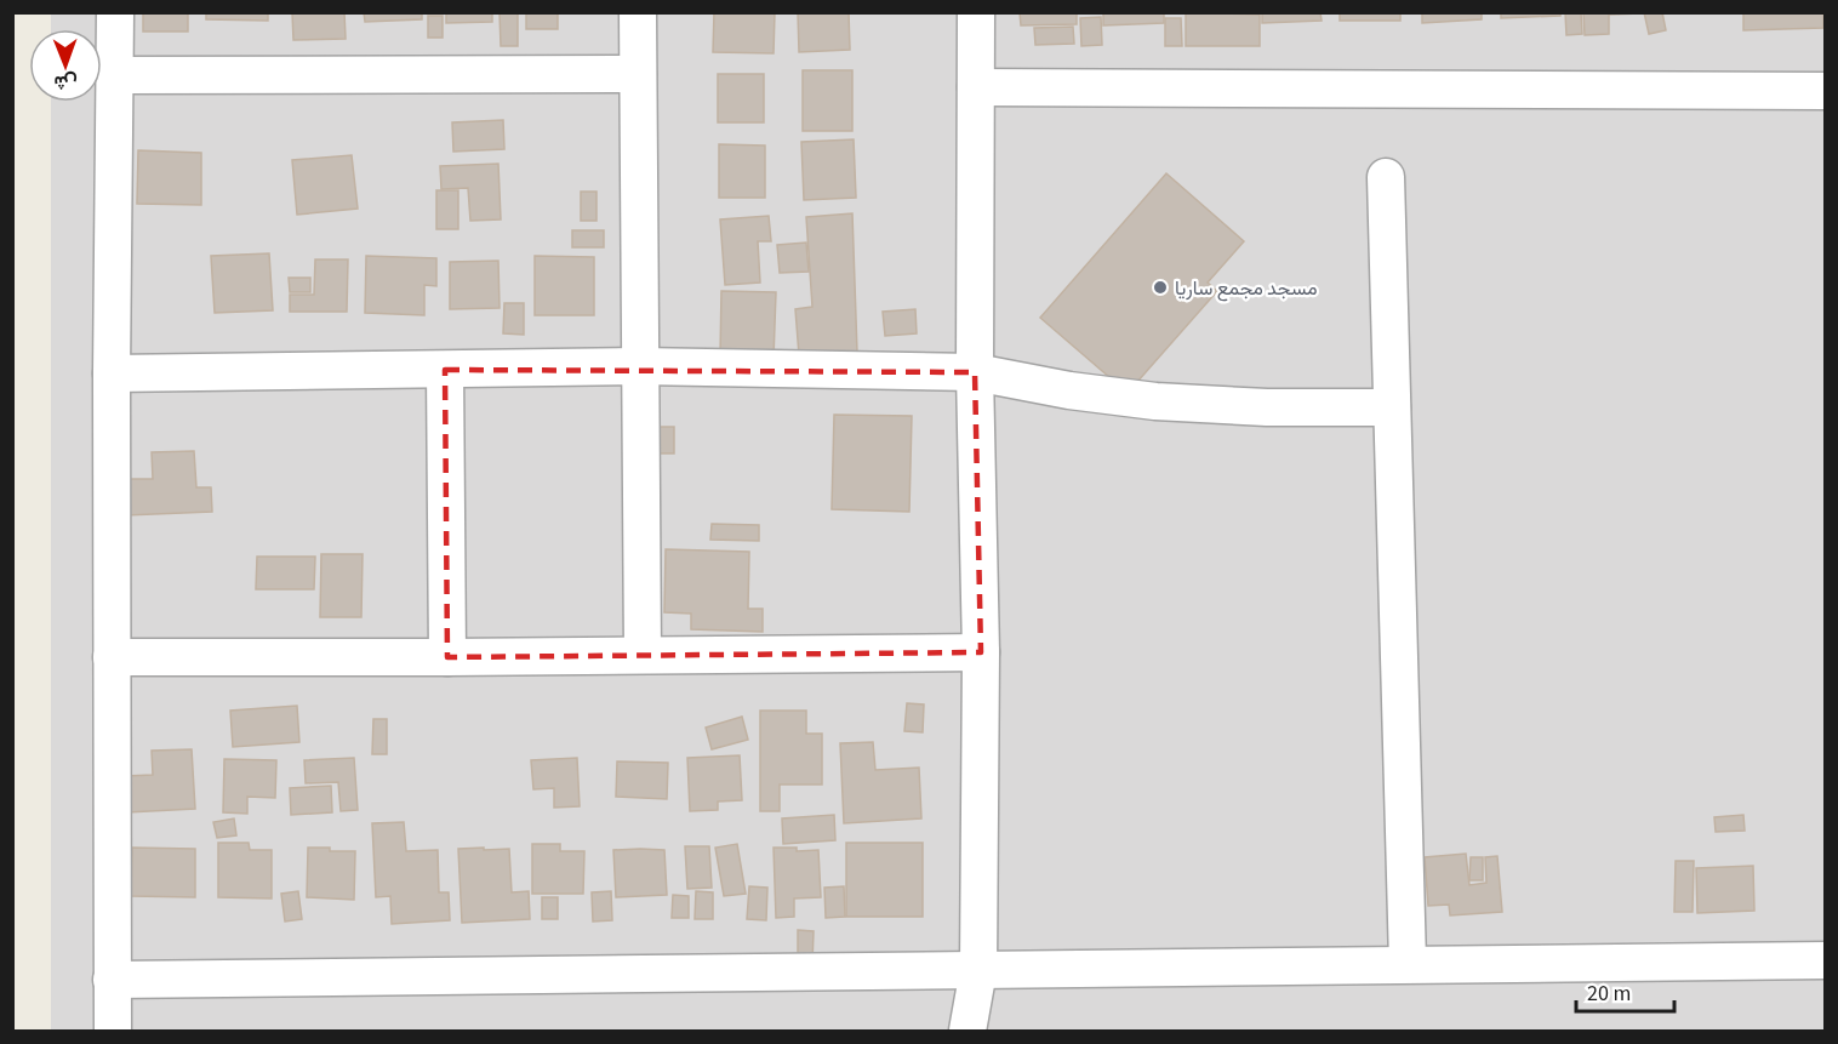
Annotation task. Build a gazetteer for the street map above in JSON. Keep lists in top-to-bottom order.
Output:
{
  "places": ["مسجد مجمع ساريا"],
  "scale_bar": "20 m",
  "north": "bottom"
}
